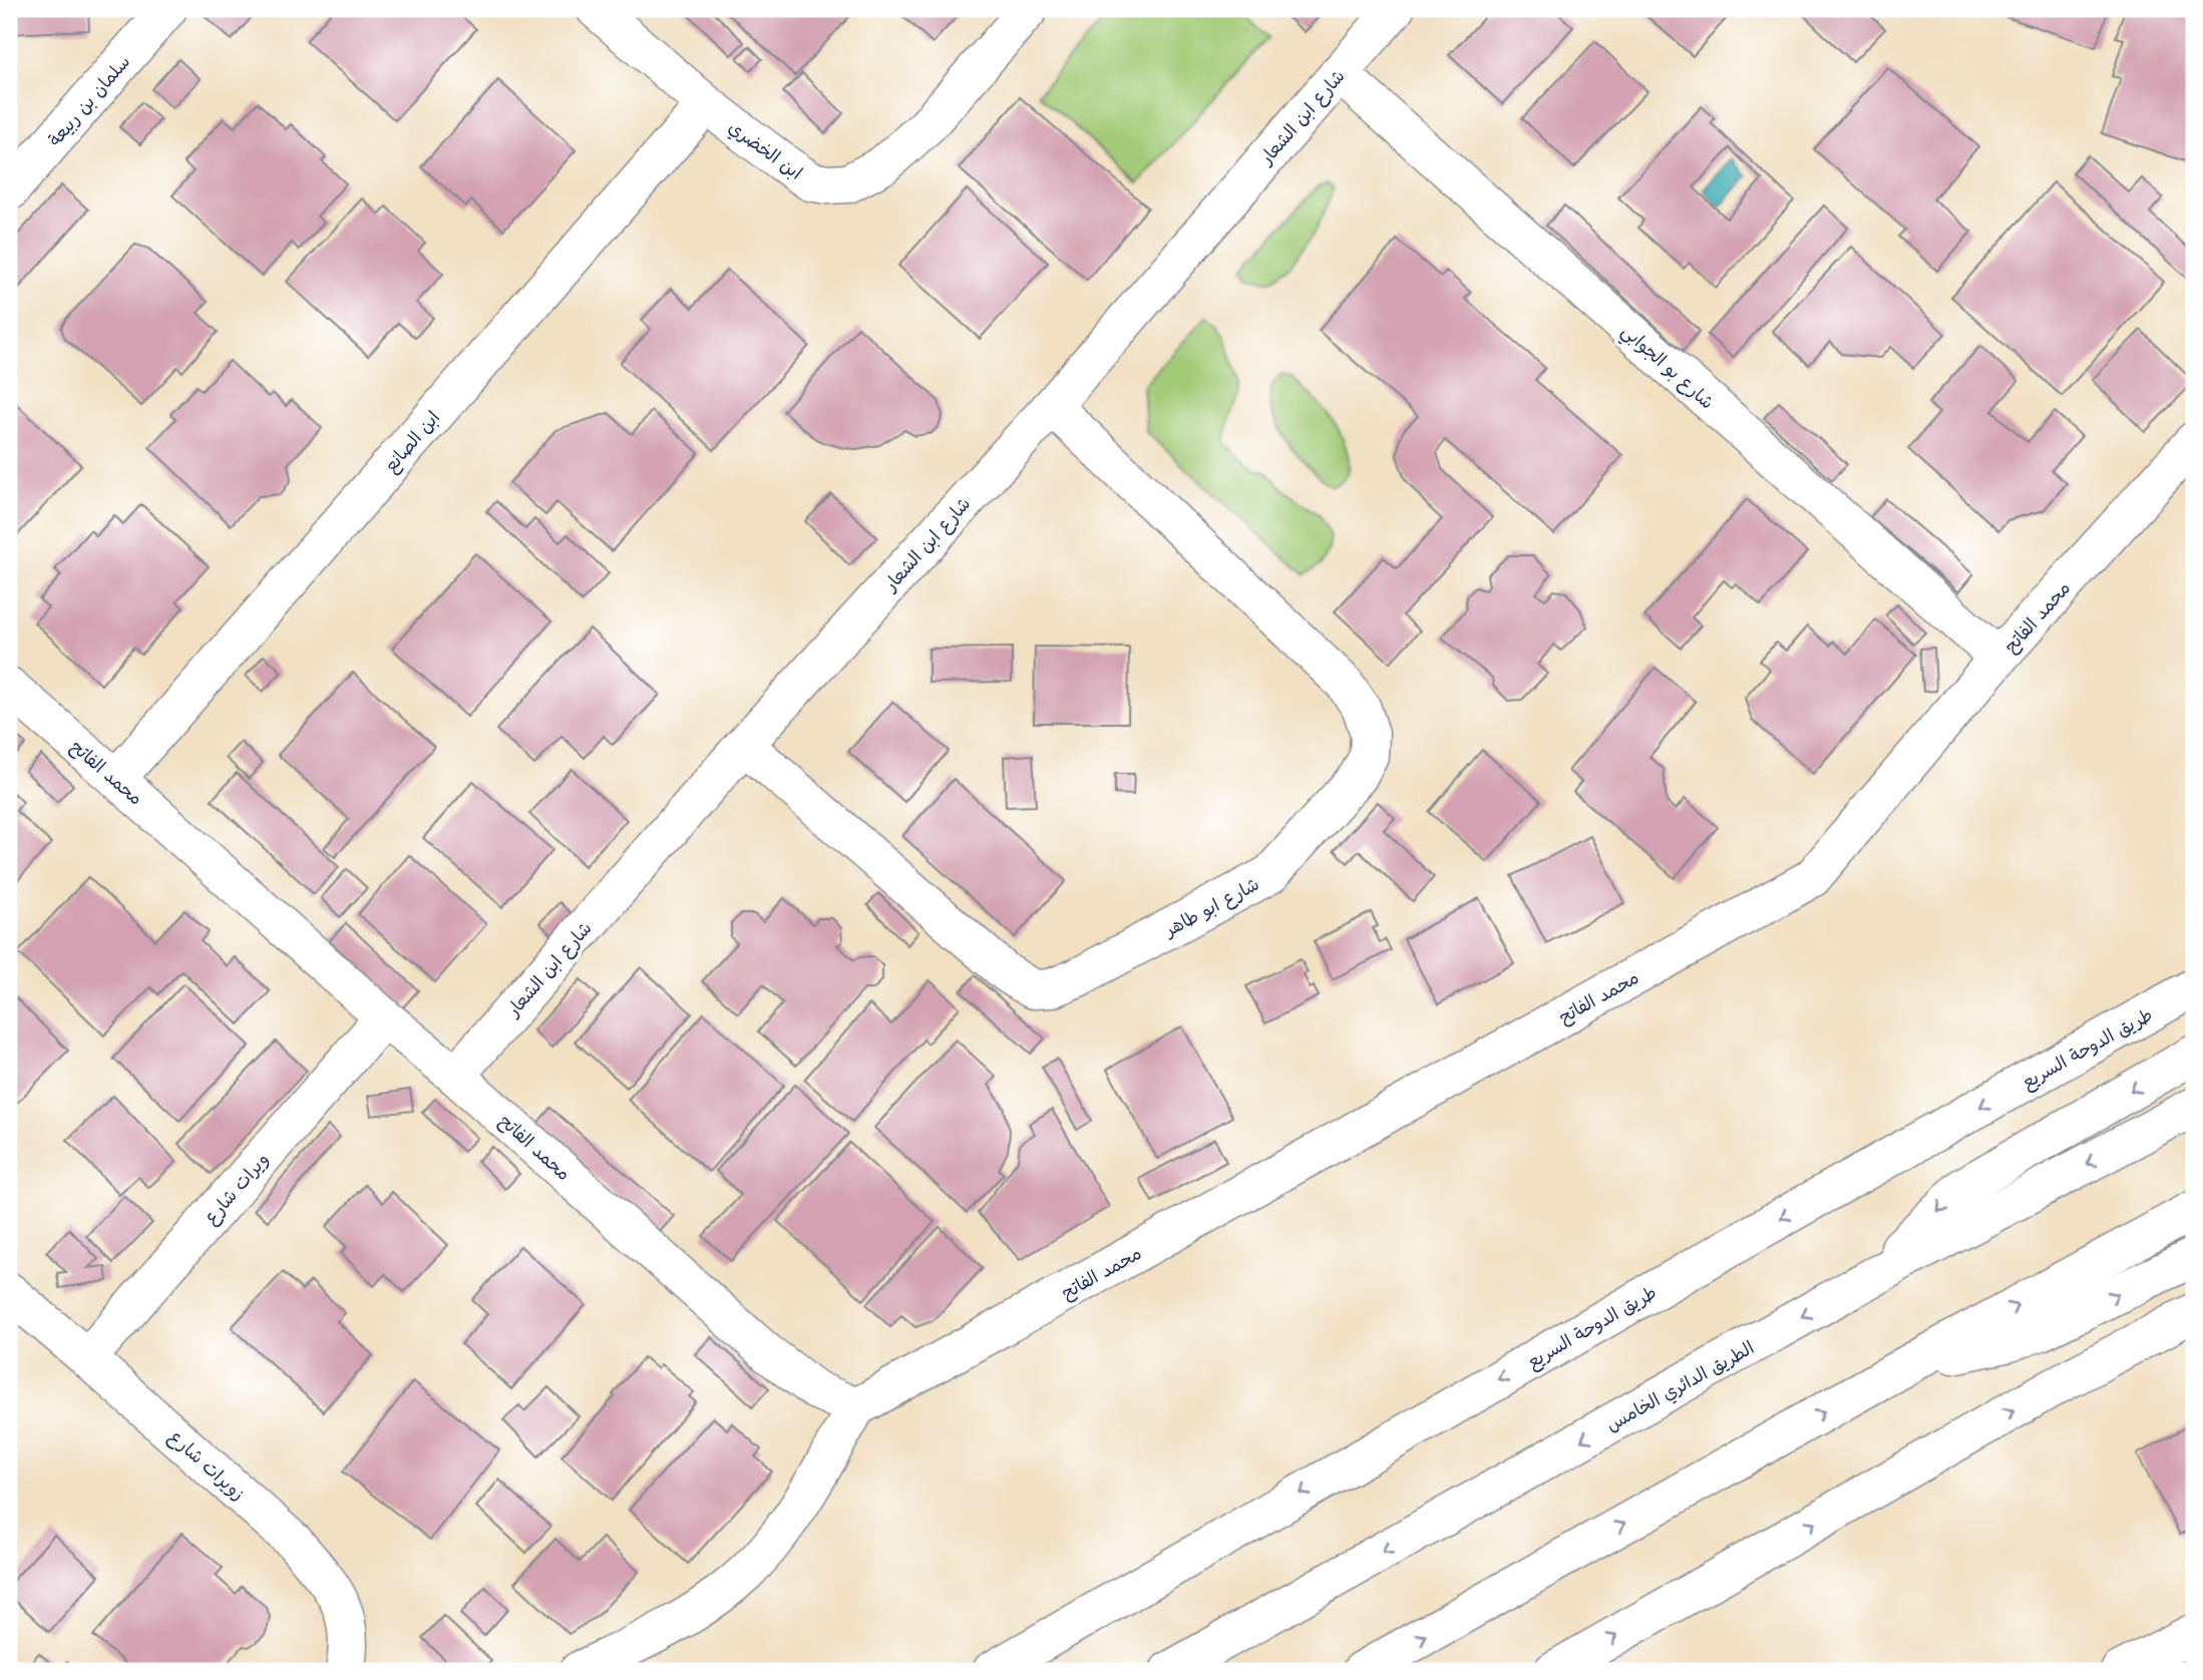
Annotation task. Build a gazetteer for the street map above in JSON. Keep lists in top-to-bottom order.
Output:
{
  "streets": {
    "main road": [
      "سلمان بن ربيعة",
      "شارع ابن الشعار",
      "ابن الخضري",
      "شارع بو الجوابي",
      "ابن الصانع",
      "محمد الفاتح",
      "شارع ابو طاهر",
      "طريق الدوحة السريع",
      "ويرات شارع",
      "الطريق الدائري الخامس",
      "زويرات شارع"
    ]
  },
  "crossings": [
    ["شارع ابن الشعار", "شارع بو الجوابي"],
    ["شارع ابن الشعار", "محمد الفاتح"],
    ["شارع ابن الشعار", "شارع ابو طاهر"],
    ["ابن الخضري", "ابن الصانع"],
    ["شارع بو الجوابي", "محمد الفاتح"],
    ["ابن الصانع", "محمد الفاتح"],
    ["محمد الفاتح", "ويرات شارع"],
    ["ويرات شارع", "زويرات شارع"]
  ]
}
